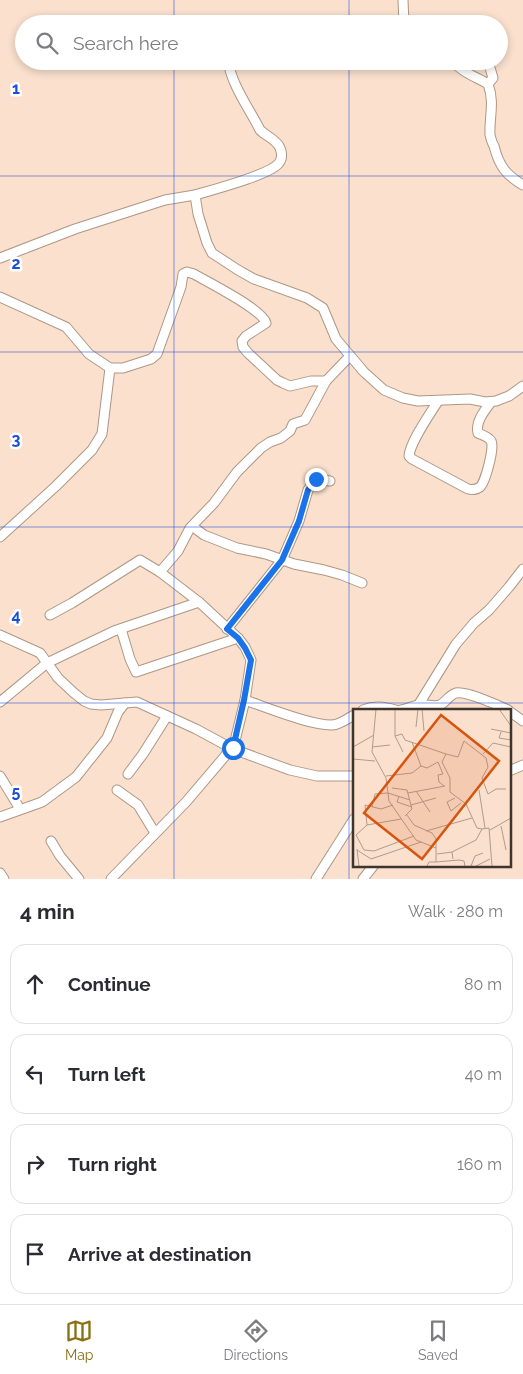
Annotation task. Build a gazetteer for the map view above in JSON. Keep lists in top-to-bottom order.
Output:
{
  "page": {
    "search": "Search here",
    "heading": ["4 min", "Walk · 280 m"],
    "list": [
      ["Continue", "80 m"],
      ["Turn left", "40 m"],
      ["Turn right", "160 m"],
      "Arrive at destination"
    ],
    "nav": ["Map", "Directions", "Saved"]
  },
  "grid": {
    "rows": [
      "1",
      "2",
      "3",
      "4",
      "5"
    ]
  }
}
